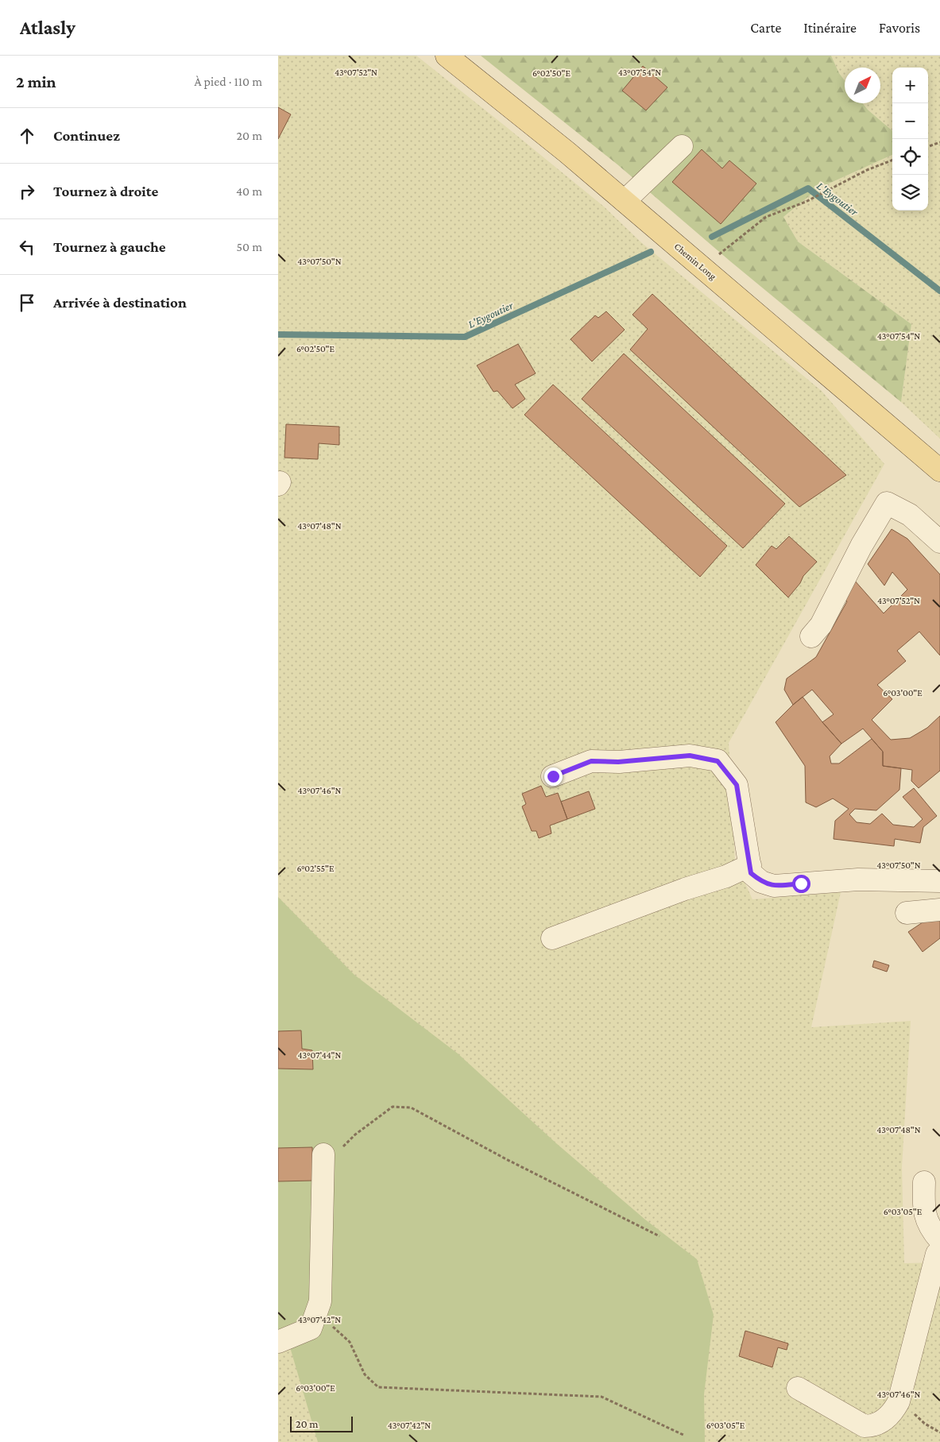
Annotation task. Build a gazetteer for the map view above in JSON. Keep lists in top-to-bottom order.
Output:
{
  "streets": {
    "main road": ["Chemin Long"]
  },
  "water": ["L'Eygoutier"],
  "scale_bar": "20 m",
  "north": "top right",
  "page": {
    "header": "Atlasly",
    "nav": ["Carte", "Itinéraire", "Favoris"],
    "heading": ["2 min", "À pied · 110 m"],
    "map_buttons": ["+", "−"],
    "list": [
      ["Continuez", "20 m"],
      ["Tournez à droite", "40 m"],
      ["Tournez à gauche", "50 m"],
      "Arrivée à destination"
    ],
    "scale": "20 m"
  },
  "coordinates": [
    "43°07'52\"N",
    "43°07'54\"N",
    "6°02'50\"E",
    "43°07'50\"N",
    "43°07'48\"N",
    "6°03'00\"E",
    "43°07'46\"N",
    "6°02'55\"E",
    "43°07'44\"N",
    "6°03'05\"E",
    "43°07'42\"N"
  ]
}
